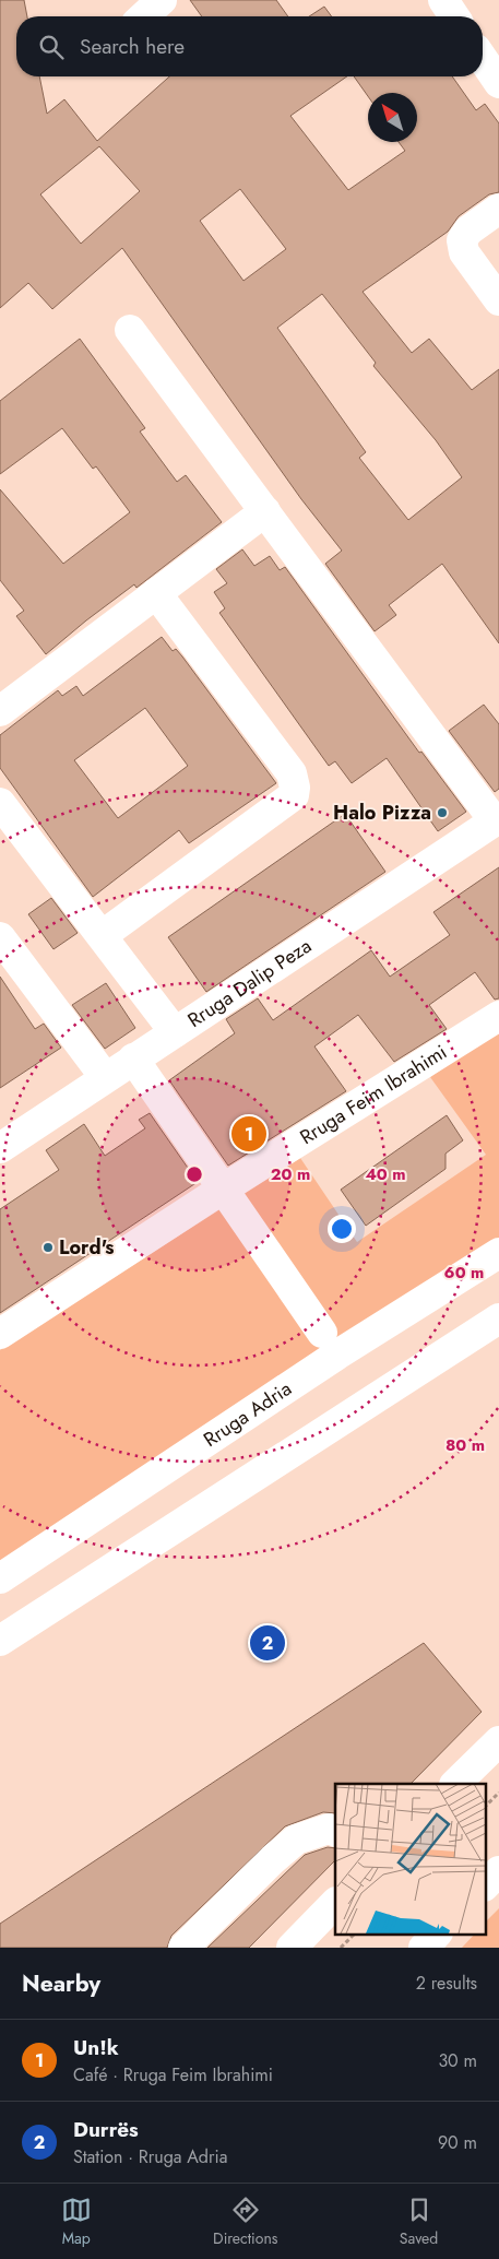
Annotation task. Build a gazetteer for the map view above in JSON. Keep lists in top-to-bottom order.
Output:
{
  "streets": {
    "street": ["Rruga Dalip Peza", "Rruga Feim Ibrahimi", "Rruga Adria"]
  },
  "places": ["Halo Pizza", "Lord's"],
  "north": "top left",
  "page": {
    "search": "Search here",
    "pins": ["1", "2"],
    "heading": ["Nearby", "2 results"],
    "list": [
      {
        "mark": "1",
        "name": "Un!k",
        "note": "Café · Rruga Feim Ibrahimi",
        "value": "30 m"
      },
      {
        "mark": "2",
        "name": "Durrës",
        "note": "Station · Rruga Adria",
        "value": "90 m"
      }
    ],
    "nav": ["Map", "Directions", "Saved"]
  },
  "rings": [
    "20 m",
    "40 m",
    "60 m",
    "80 m"
  ]
}
